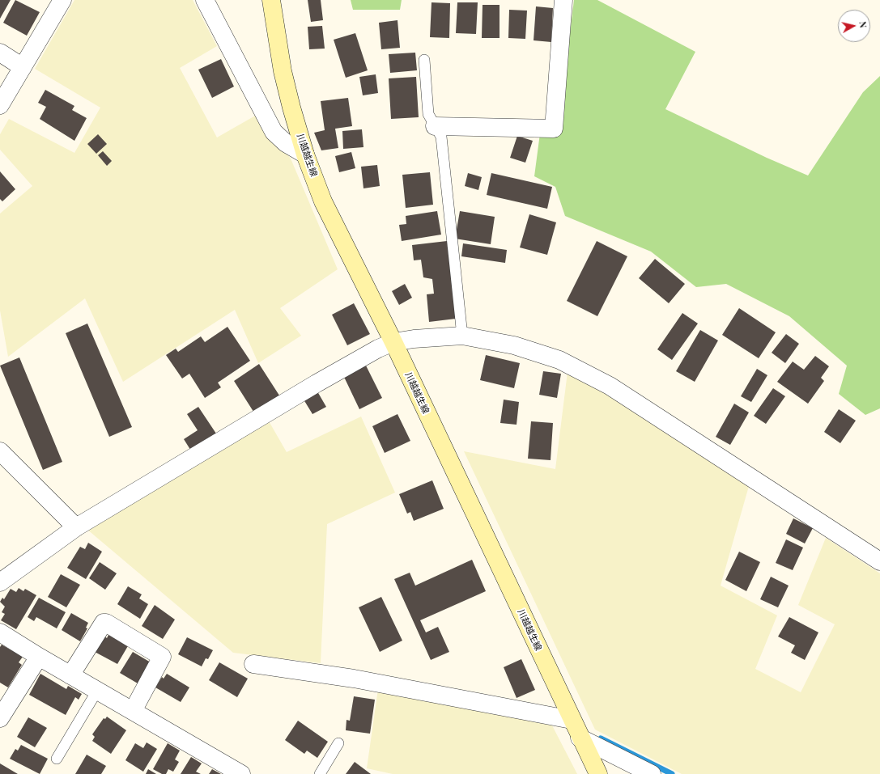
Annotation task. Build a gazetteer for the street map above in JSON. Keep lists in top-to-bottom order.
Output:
{
  "streets": {
    "main road": ["川越越生線"]
  },
  "north": "right"
}
